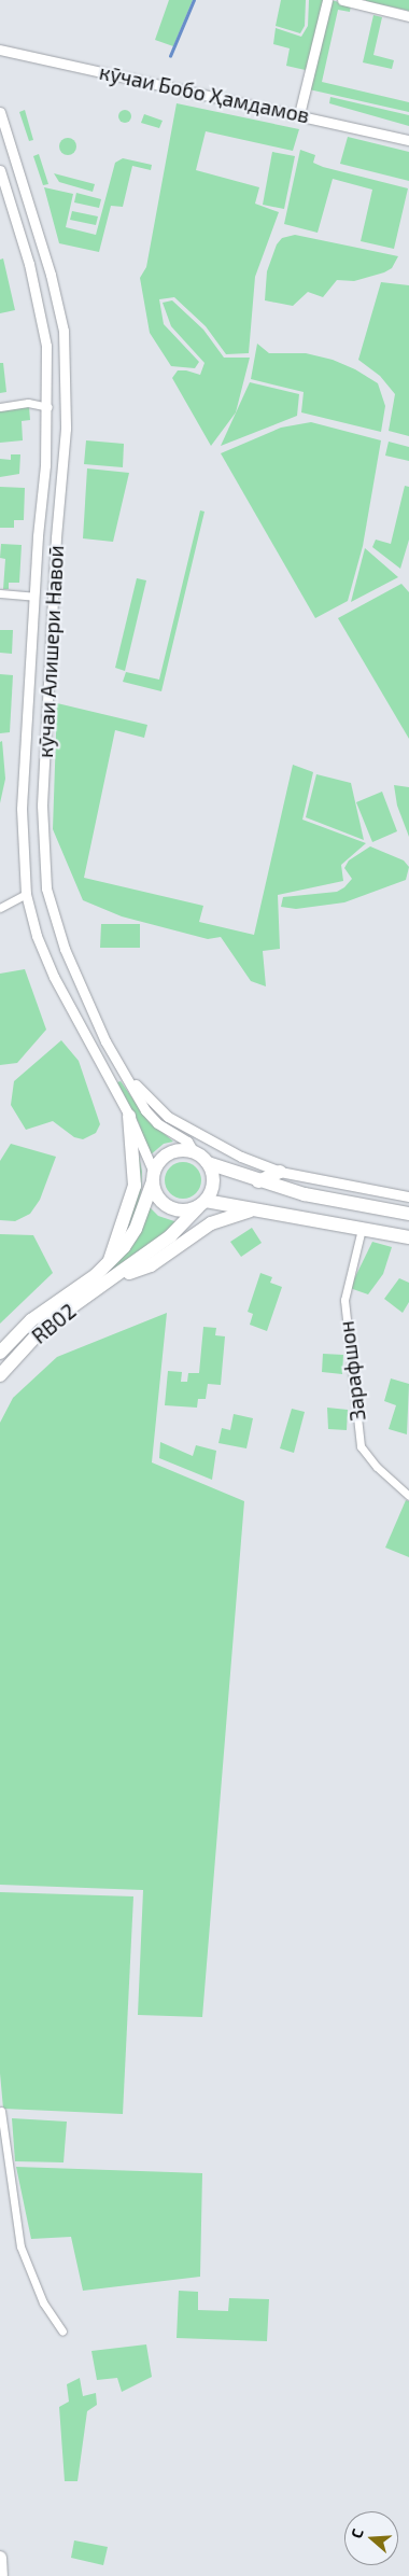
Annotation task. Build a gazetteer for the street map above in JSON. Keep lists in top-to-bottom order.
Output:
{
  "streets": {
    "highway": ["RB02"],
    "street": ["кӯчаи Бобо Ҳамдамов", "кӯчаи Алишери Навоӣ", "Зарафшон"]
  },
  "crossings": [
    ["кӯчаи Алишери Навоӣ", "RB02"]
  ],
  "north": "left"
}
